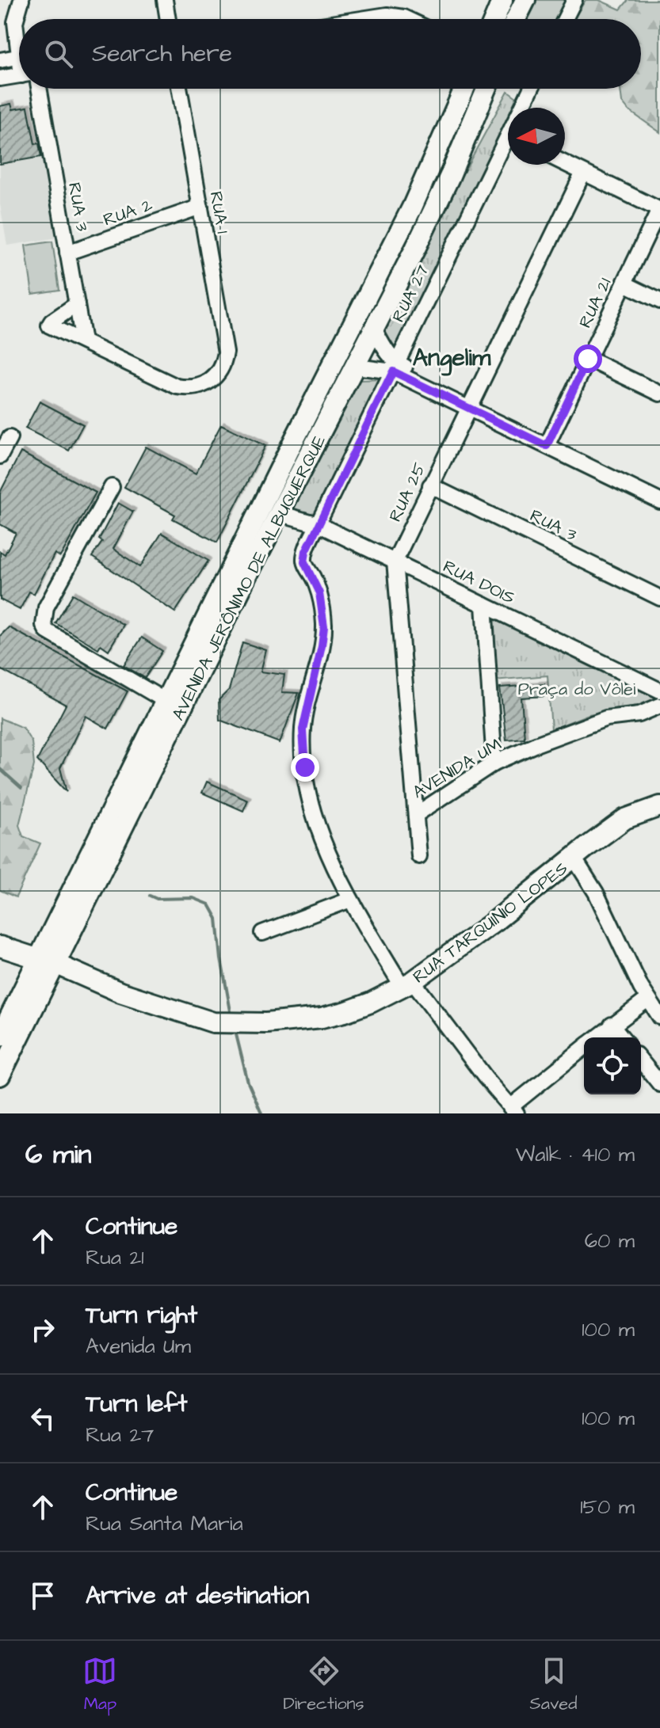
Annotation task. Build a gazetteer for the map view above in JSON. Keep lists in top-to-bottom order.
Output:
{
  "streets": {
    "main road": ["AVENIDA JERÔNIMO DE ALBUQUERQUE", "RUA TARQUINIO LOPES"],
    "street": [
      "RUA 3",
      "RUA 2",
      "RUA 1",
      "RUA 27",
      "RUA 21",
      "RUA 25",
      "RUA DOIS",
      "AVENIDA UM"
    ]
  },
  "crossings": [
    ["RUA 3", "RUA 2"],
    ["RUA 3", "RUA 1"],
    ["RUA 3", "RUA 25"],
    ["RUA 2", "RUA 1"],
    ["RUA 27", "RUA DOIS"],
    ["RUA 27", "RUA TARQUINIO LOPES"],
    ["RUA 25", "RUA DOIS"],
    ["AVENIDA JERÔNIMO DE ALBUQUERQUE", "RUA DOIS"],
    ["AVENIDA JERÔNIMO DE ALBUQUERQUE", "RUA TARQUINIO LOPES"]
  ],
  "districts": ["Angelim"],
  "parks": ["Praça do Vôlei"],
  "north": "left",
  "page": {
    "search": "Search here",
    "heading": ["6 min", "Walk · 410 m"],
    "list": [
      ["Continue", "Rua 21", "60 m"],
      ["Turn right", "Avenida Um", "100 m"],
      ["Turn left", "Rua 27", "100 m"],
      ["Continue", "Rua Santa Maria", "150 m"],
      "Arrive at destination"
    ],
    "nav": ["Map", "Directions", "Saved"]
  }
}
